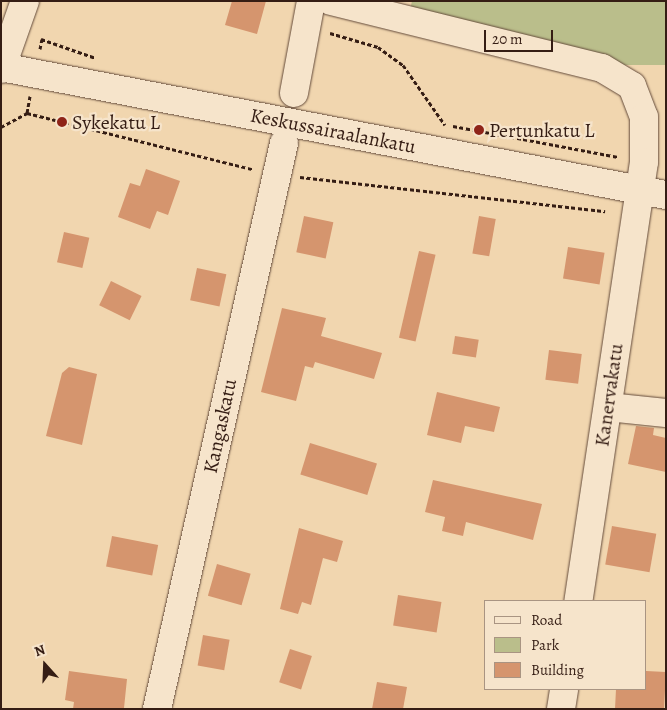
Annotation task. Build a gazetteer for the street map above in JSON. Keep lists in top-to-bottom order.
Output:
{
  "streets": {
    "street": ["Keskussairaalankatu", "Kanervakatu", "Kangaskatu"]
  },
  "crossings": [
    ["Keskussairaalankatu", "Kanervakatu"]
  ],
  "places": ["Sykekatu L", "Pertunkatu L"],
  "legend": ["Road", "Park", "Building"],
  "scale_bar": "20 m",
  "north": "top"
}
